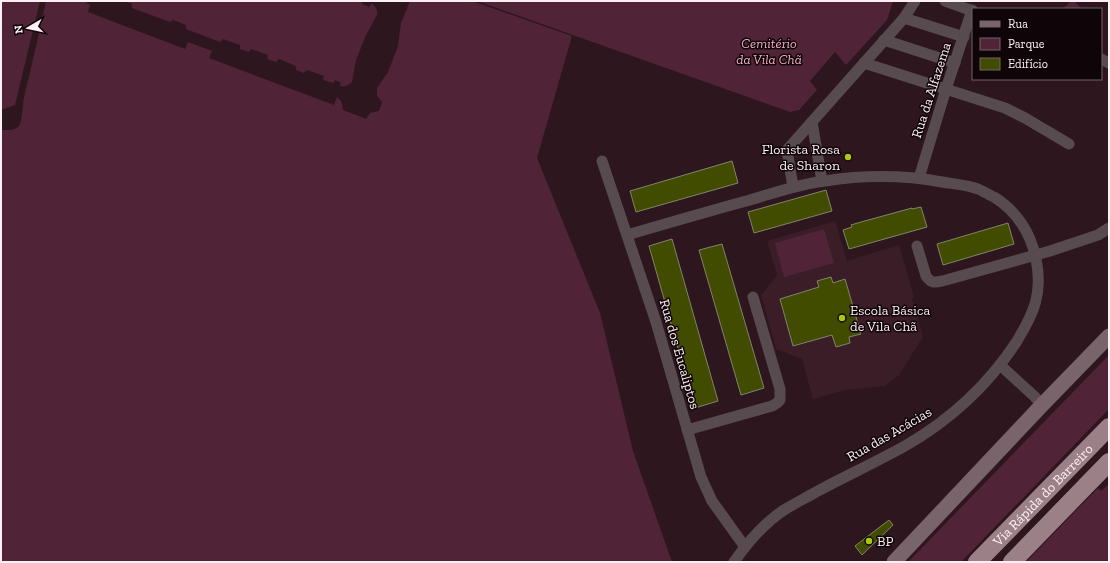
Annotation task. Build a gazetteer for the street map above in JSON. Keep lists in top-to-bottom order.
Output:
{
  "streets": {
    "highway": ["Via Rápida do Barreiro"],
    "street": ["Rua da Alfazema", "Rua dos Eucaliptos", "Rua das Acácias"]
  },
  "crossings": [
    ["Rua da Alfazema", "Rua das Acácias"],
    ["Rua dos Eucaliptos", "Rua das Acácias"]
  ],
  "parks": ["Cemitério da Vila Chã"],
  "places": ["Florista Rosa de Sharon", "Escola Básica de Vila Chã", "BP"],
  "legend": ["Rua", "Parque", "Edifício"],
  "north": "left"
}
